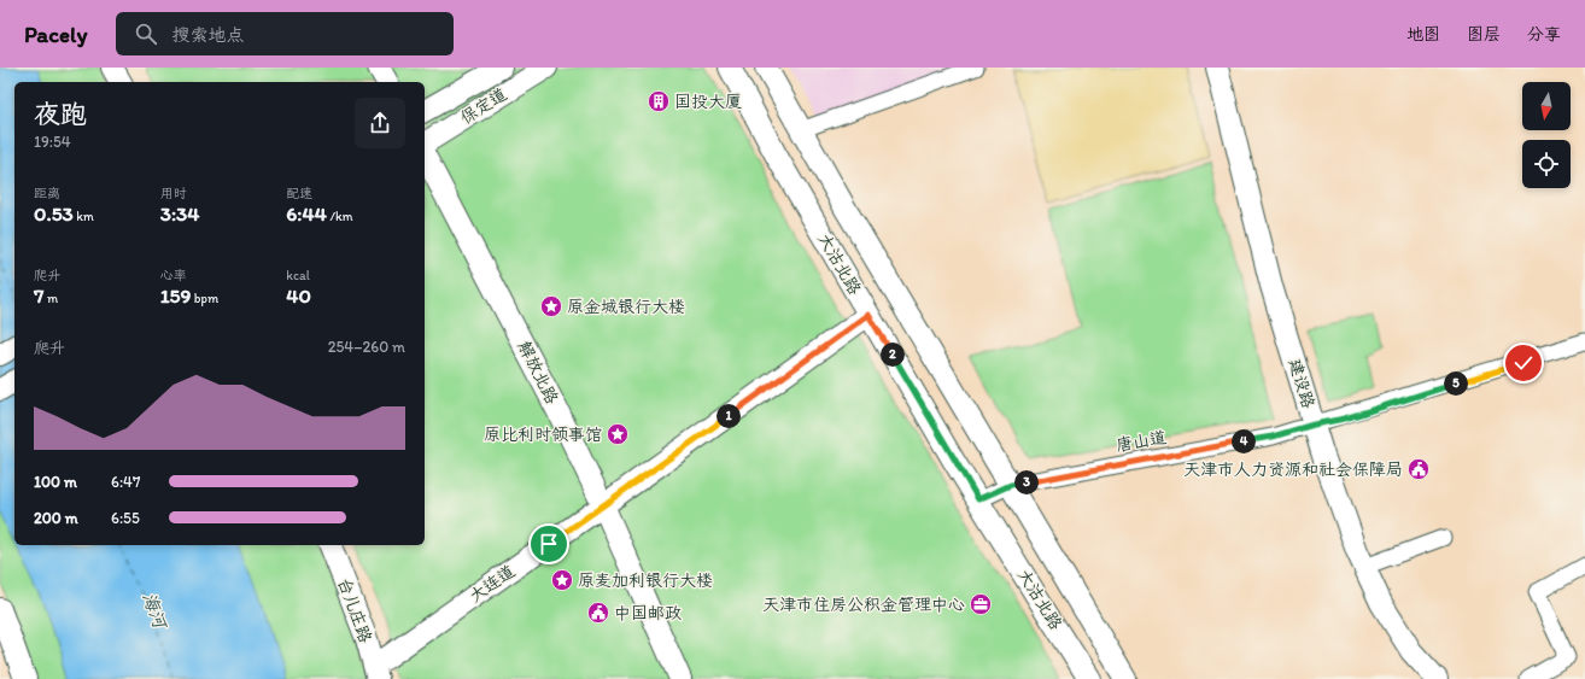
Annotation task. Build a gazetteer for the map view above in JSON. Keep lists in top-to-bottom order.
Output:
{
  "streets": {
    "street": [
      "保定道",
      "大沽北路",
      "解放北路",
      "建设路",
      "唐山道",
      "大连道",
      "台儿庄路"
    ]
  },
  "crossings": [
    ["大沽北路", "唐山道"],
    ["大沽北路", "大连道"],
    ["解放北路", "大连道"],
    ["建设路", "唐山道"],
    ["大连道", "台儿庄路"]
  ],
  "water": ["海河"],
  "places": {
    "building": ["国投大厦"],
    "place": ["原金城银行大楼", "原比利时领事馆", "原麦加利银行大楼"],
    "public building": ["天津市人力资源和社会保障局", "中国邮政"],
    "office": ["天津市住房公积金管理中心"]
  },
  "north": "bottom",
  "page": {
    "header": "Pacely",
    "search": "搜索地点",
    "nav": ["地图", "图层", "分享"],
    "heading": ["夜跑", "19:54"],
    "stats": [
      ["距离", "0.53 km"],
      ["用时", "3:34"],
      ["配速", "6:44 /km"],
      ["爬升", "7 m"],
      ["心率", "159 bpm"],
      ["kcal", "40"]
    ],
    "chart": ["爬升", "254–260 m"],
    "pins": [
      "2",
      "5",
      "1",
      "4",
      "3"
    ],
    "list": [
      {
        "name": "100 m",
        "note": "6:47"
      },
      {
        "name": "200 m",
        "note": "6:55"
      }
    ]
  }
}
